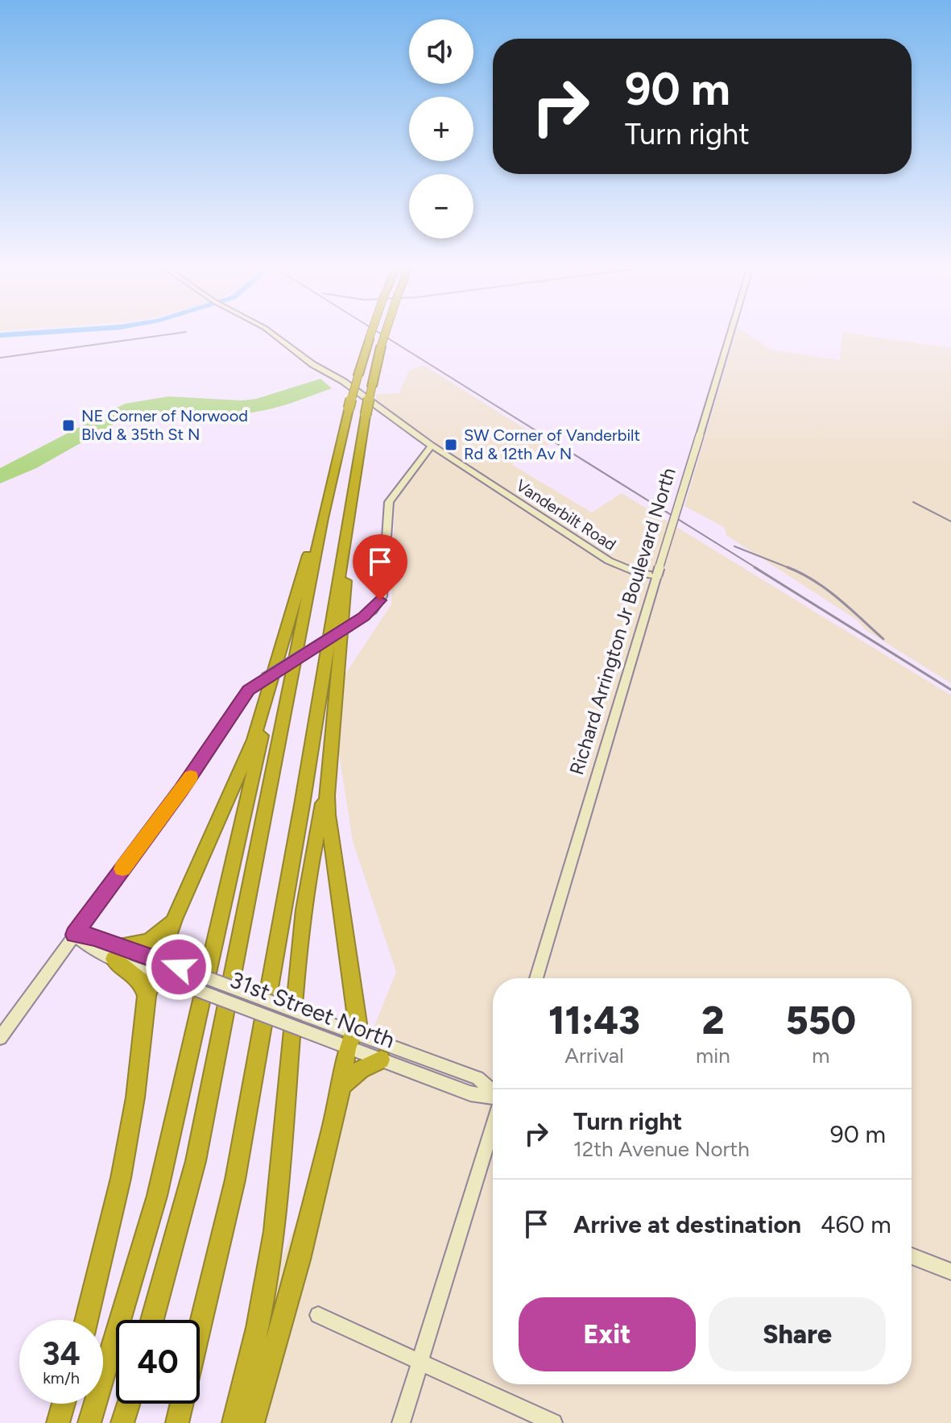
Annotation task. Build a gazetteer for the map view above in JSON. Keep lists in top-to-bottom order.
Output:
{
  "streets": {
    "street": ["Vanderbilt Road", "Richard Arrington Jr Boulevard North", "31st Street North"]
  },
  "crossings": [
    ["Vanderbilt Road", "Richard Arrington Jr Boulevard North"]
  ],
  "places": {
    "transit": ["NE Corner of Norwood Blvd & 35th St N", "SW Corner of Vanderbilt Rd & 12th Av N"]
  },
  "page": {
    "map_buttons": ["+", "−"],
    "turn": ["90 m", "Turn right"],
    "eta": [
      "11:43",
      "Arrival",
      "2",
      "min",
      "550",
      "m"
    ],
    "list": [
      {
        "name": "Turn right",
        "note": "12th Avenue North",
        "value": "90 m"
      },
      {
        "name": "Arrive at destination",
        "value": "460 m"
      }
    ],
    "buttons": ["Exit", "Share"],
    "speed": "34 km/h",
    "limit": "40"
  }
}
